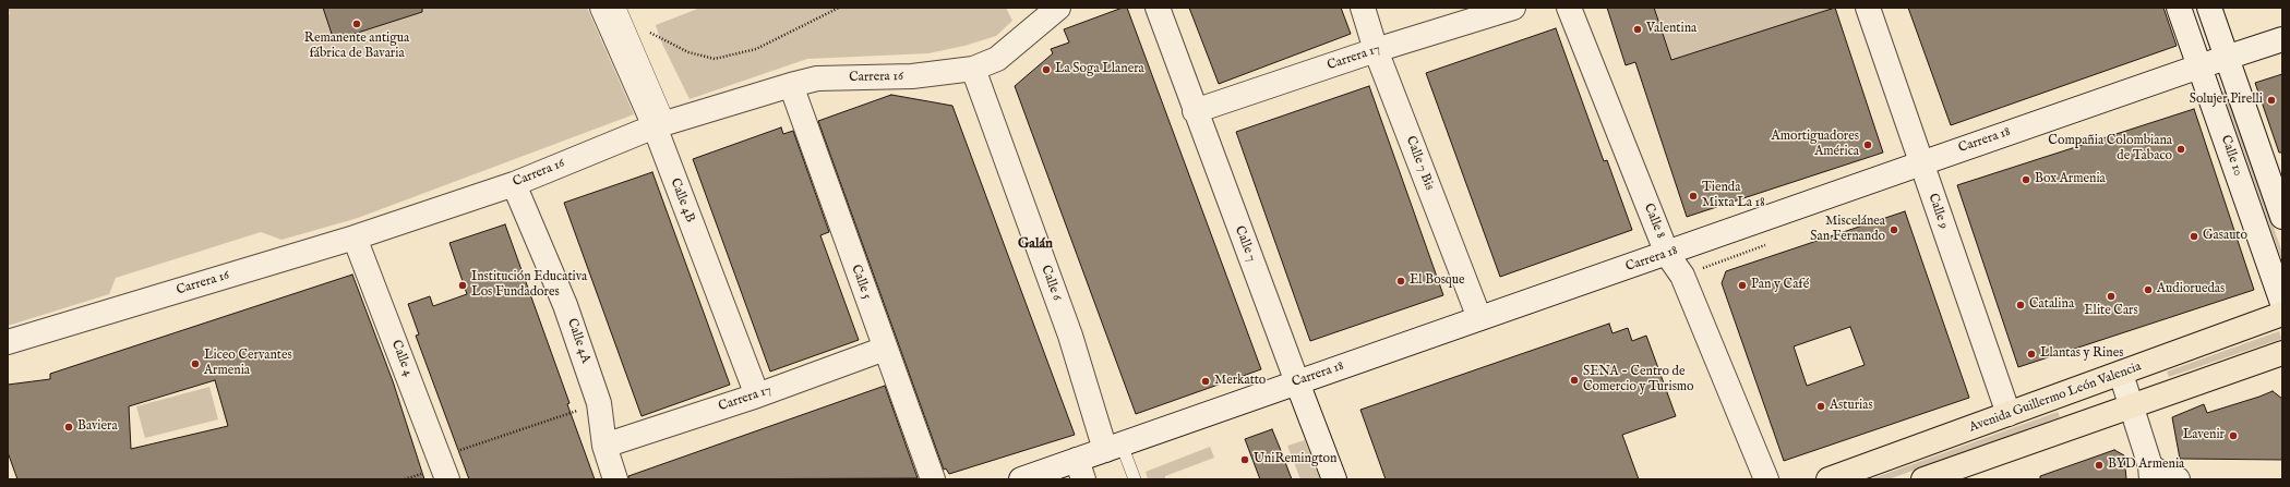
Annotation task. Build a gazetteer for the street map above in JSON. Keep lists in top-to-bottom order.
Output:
{
  "streets": {
    "main road": ["Avenida Guillermo León Valencia"],
    "street": [
      "Carrera 17",
      "Carrera 16",
      "Carrera 18",
      "Calle 10",
      "Calle 7 Bis",
      "Calle 4B",
      "Calle 9",
      "Calle 8",
      "Calle 7",
      "Calle 5",
      "Calle 6",
      "Calle 4A",
      "Calle 4"
    ]
  },
  "crossings": [
    ["Carrera 17", "Calle 7 Bis"],
    ["Carrera 17", "Calle 4B"],
    ["Carrera 17", "Calle 7"],
    ["Carrera 17", "Calle 5"],
    ["Carrera 17", "Calle 4A"],
    ["Carrera 16", "Calle 4B"],
    ["Carrera 16", "Calle 5"],
    ["Carrera 16", "Calle 6"],
    ["Carrera 16", "Calle 4A"],
    ["Carrera 16", "Calle 4"],
    ["Carrera 18", "Calle 10"],
    ["Carrera 18", "Calle 7 Bis"],
    ["Carrera 18", "Calle 9"],
    ["Carrera 18", "Calle 8"],
    ["Carrera 18", "Calle 7"],
    ["Carrera 18", "Calle 6"],
    ["Calle 9", "Avenida Guillermo León Valencia"]
  ],
  "districts": ["Galán"],
  "places": [
    "Remanente antigua fábrica de Bavaria",
    "Valentina",
    "La Soga Llanera",
    "Solujer Pirelli",
    "Amortiguadores América",
    "Compañia Colombiana de Tabaco",
    "Box Armenia",
    "Tienda Mixta La 18",
    "Miscelánea San Fernando",
    "Gasauto",
    "El Bosque",
    "Institución Educativa Los Fundadores",
    "Pan y Café",
    "Audioruedas",
    "Elite Cars",
    "Catalina",
    "Llantas y Rines",
    "Liceo Cervantes Armenia",
    "SENA - Centro de Comercio y Turismo",
    "Merkatto",
    "Asturias",
    "Baviera",
    "Lavenir",
    "UniRemington",
    "BYD Armenia"
  ]
}
